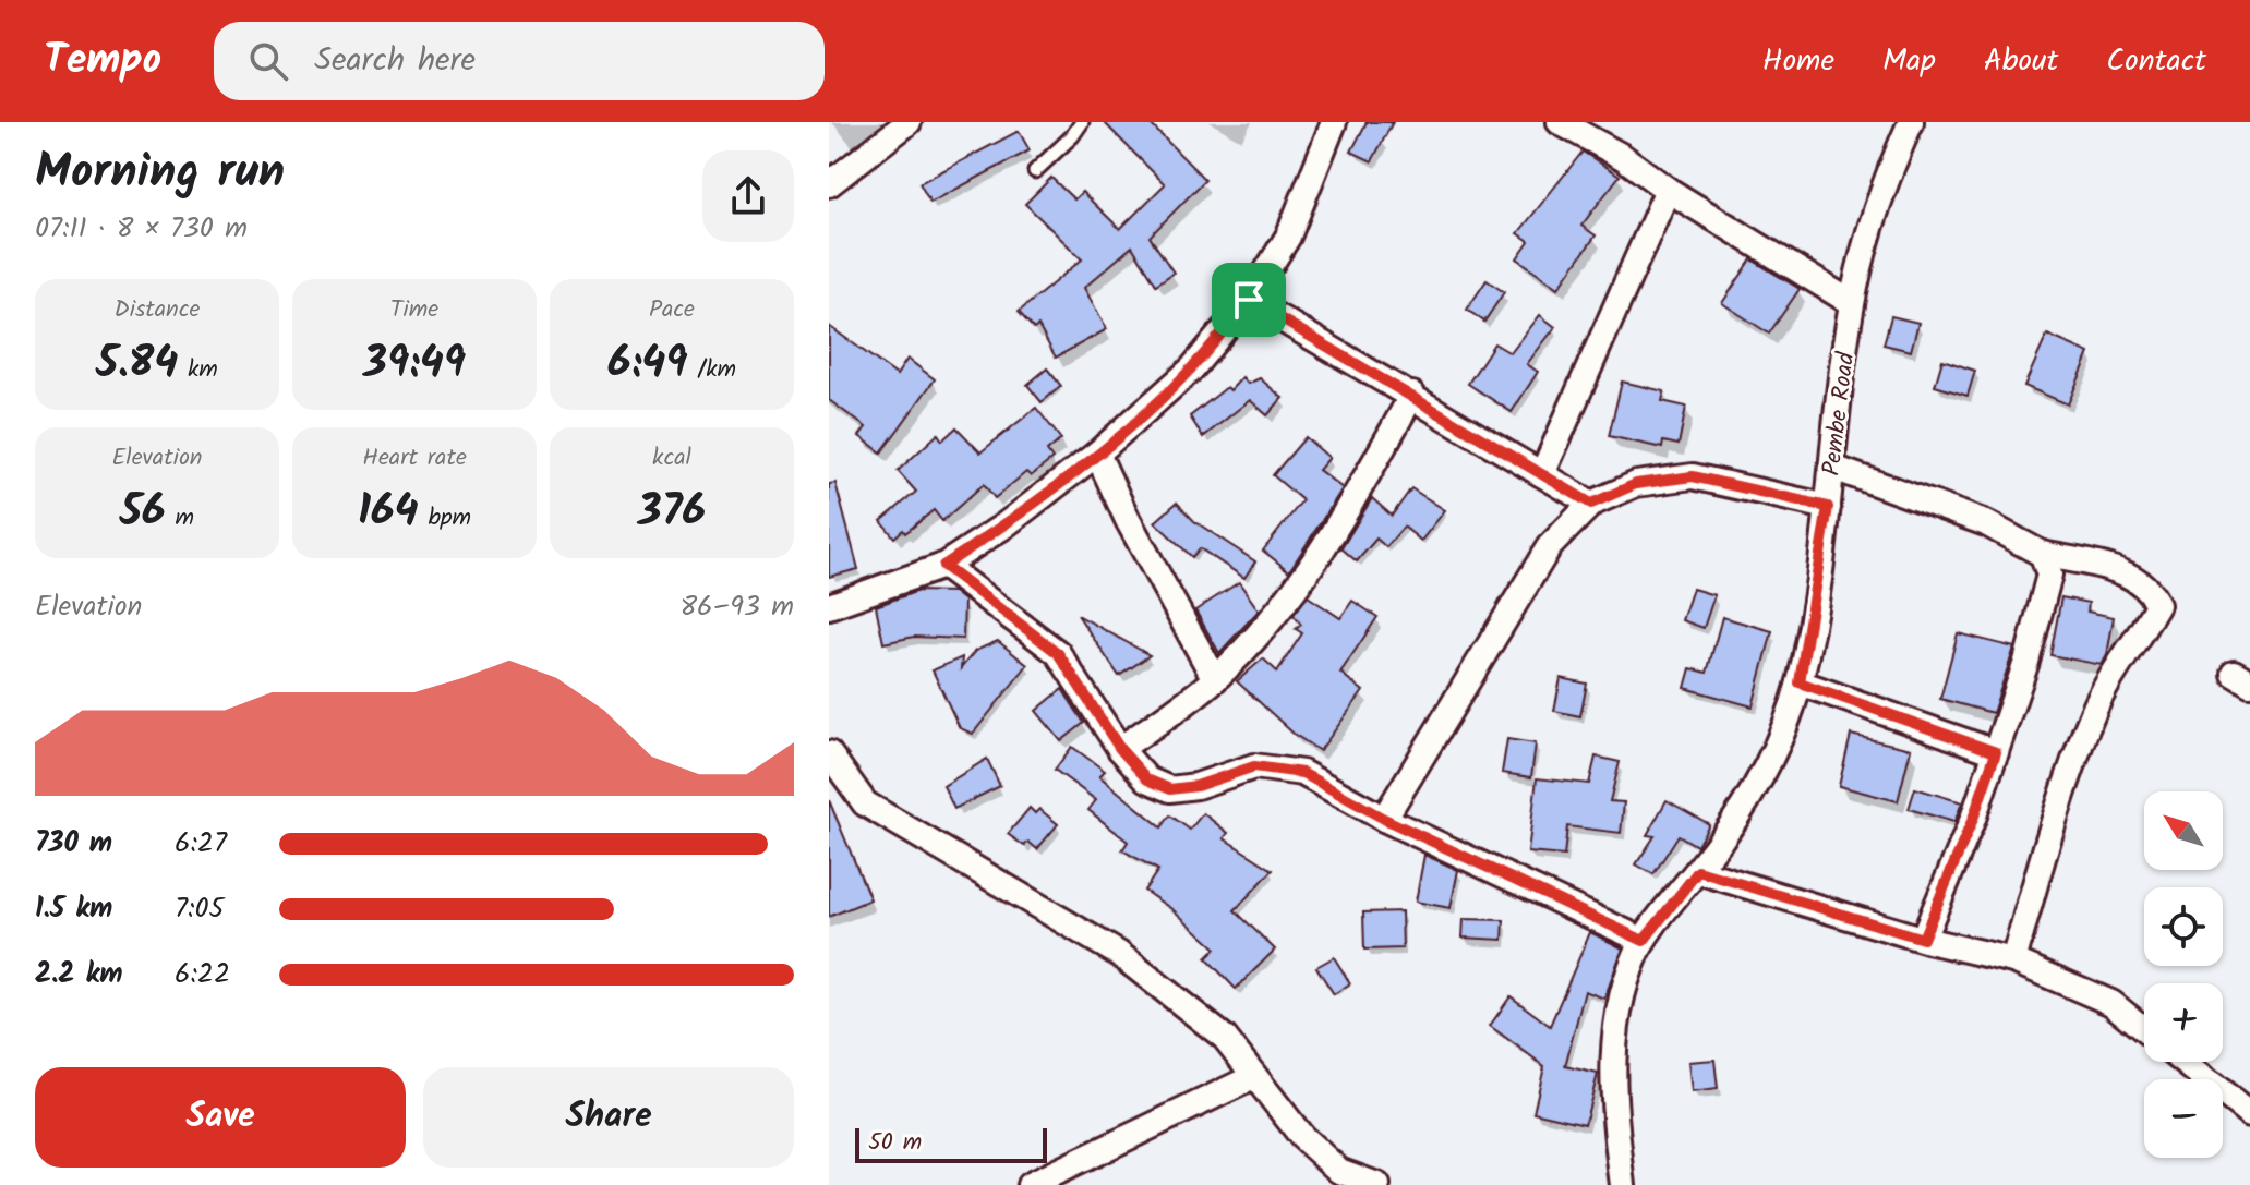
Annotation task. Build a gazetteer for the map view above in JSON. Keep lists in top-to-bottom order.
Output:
{
  "streets": {
    "street": ["Pembe Road"]
  },
  "scale_bar": "50 m",
  "north": "top left",
  "page": {
    "header": "Tempo",
    "search": "Search here",
    "nav": [
      "Home",
      "Map",
      "About",
      "Contact"
    ],
    "heading": ["Morning run", "07:11 · 8 × 730 m"],
    "stats": [
      ["Distance", "5.84 km"],
      ["Time", "39:49"],
      ["Pace", "6:49 /km"],
      ["Elevation", "56 m"],
      ["Heart rate", "164 bpm"],
      ["kcal", "376"]
    ],
    "chart": ["Elevation", "86–93 m"],
    "map_buttons": ["+", "−"],
    "list": [
      {
        "name": "730 m",
        "note": "6:27"
      },
      {
        "name": "1.5 km",
        "note": "7:05"
      },
      {
        "name": "2.2 km",
        "note": "6:22"
      }
    ],
    "buttons": ["Save", "Share"],
    "scale": "50 m"
  }
}
